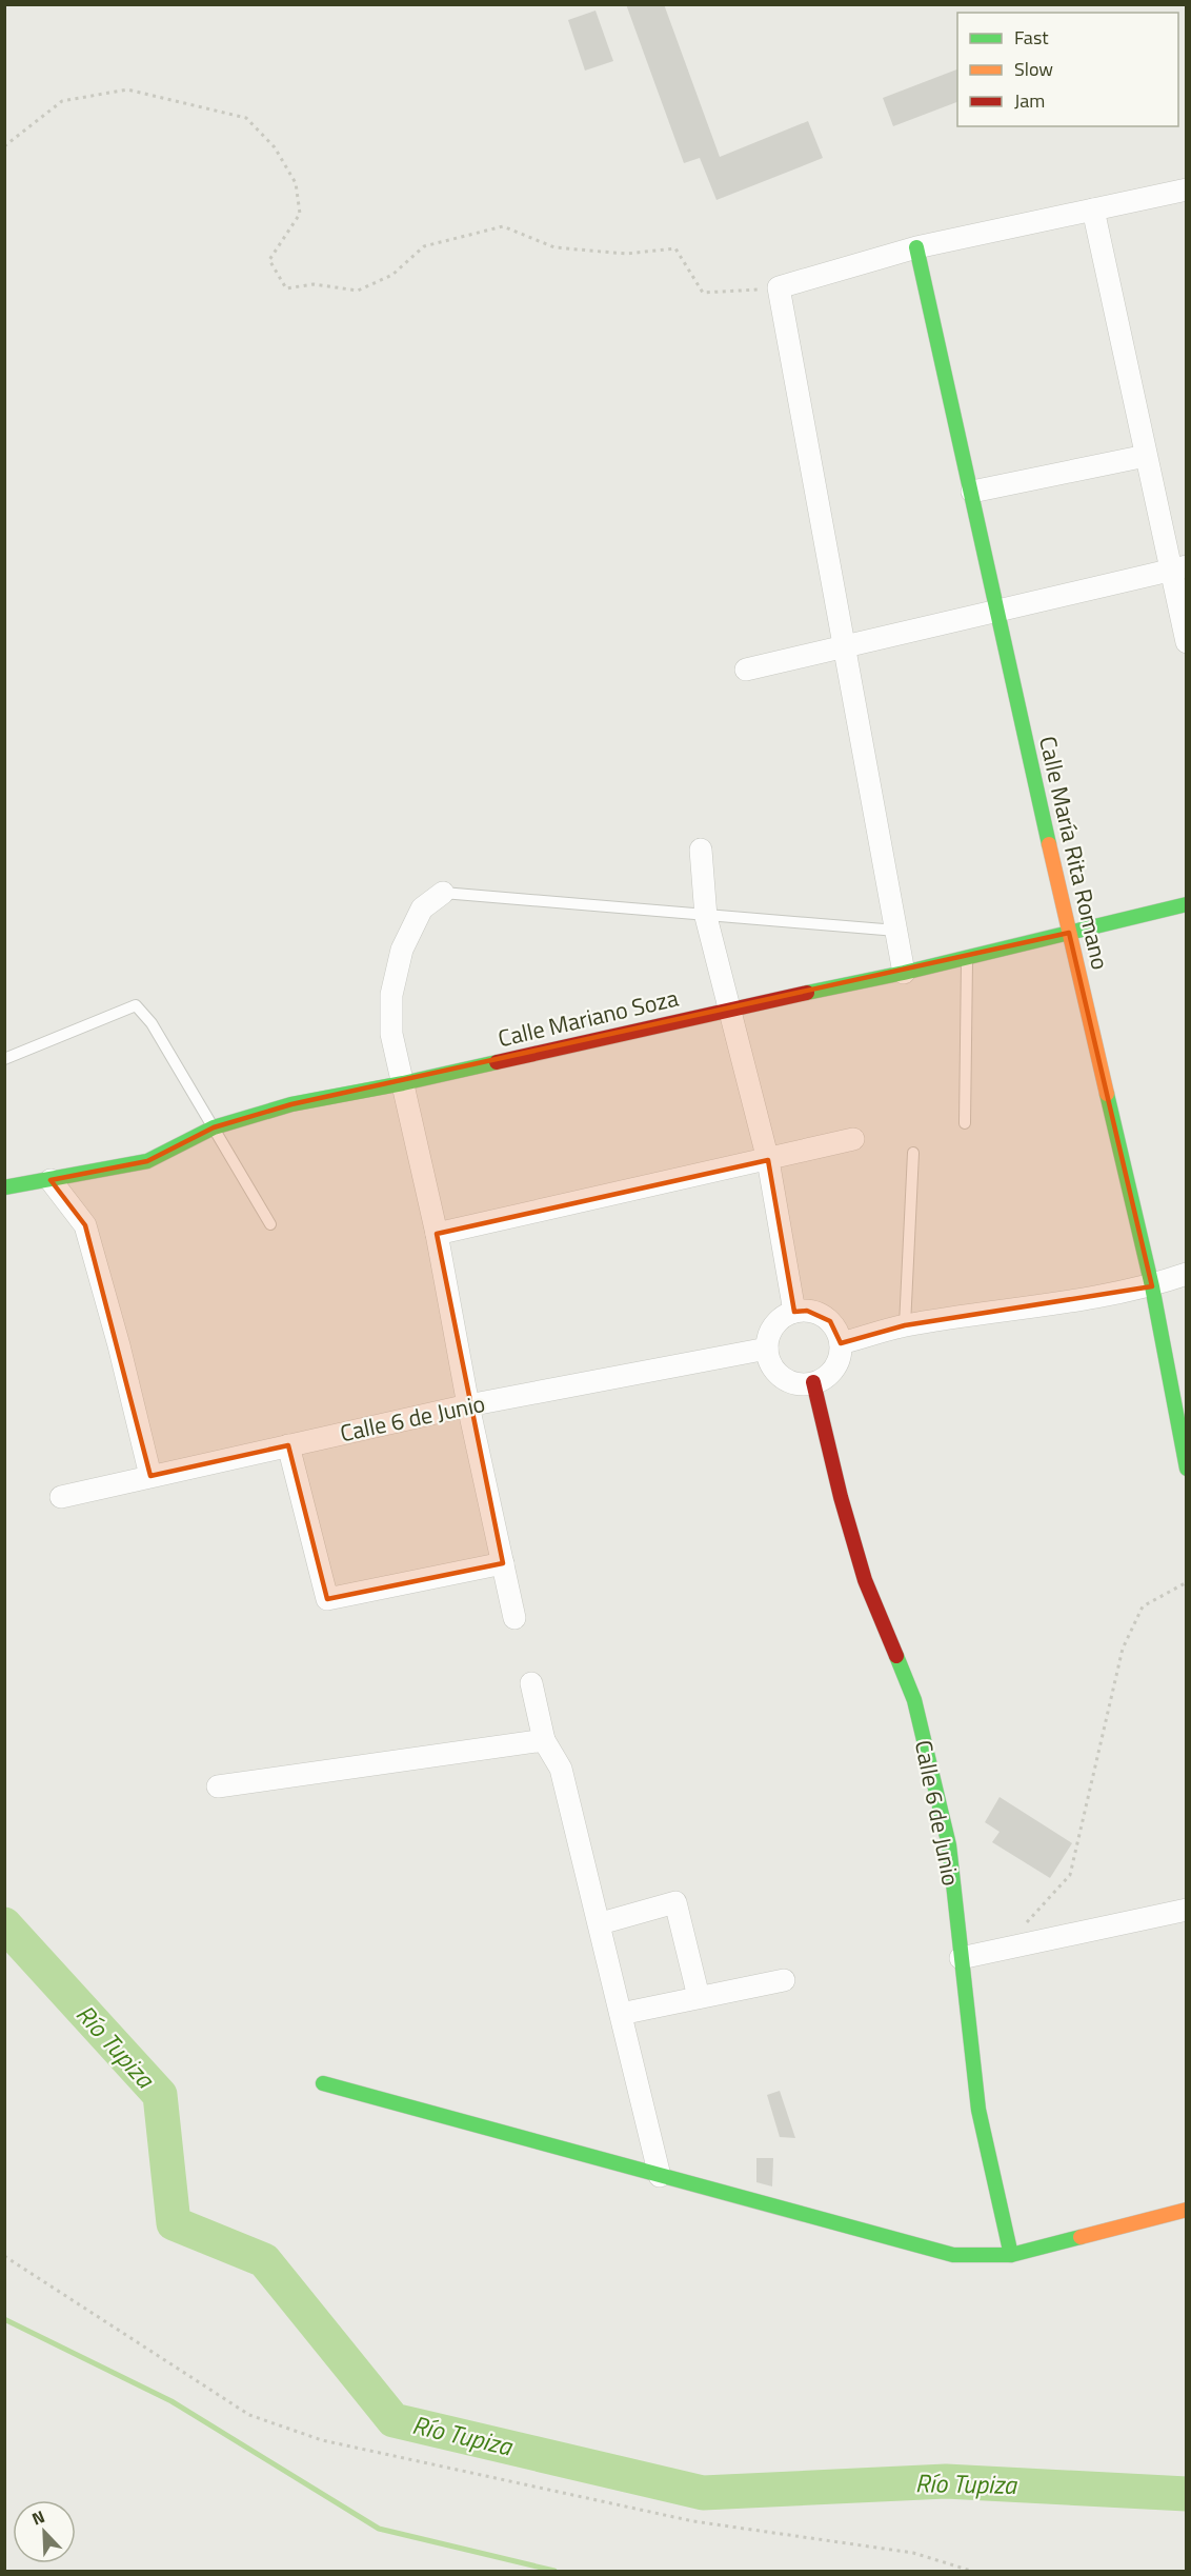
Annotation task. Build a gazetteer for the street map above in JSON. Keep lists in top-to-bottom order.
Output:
{
  "streets": {
    "street": ["Calle María Rita Romano", "Calle Mariano Soza", "Calle 6 de Junio"]
  },
  "crossings": [
    ["Calle María Rita Romano", "Calle Mariano Soza"]
  ],
  "water": ["Río Tupiza"],
  "legend": ["Fast", "Slow", "Jam"],
  "north": "top left"
}
